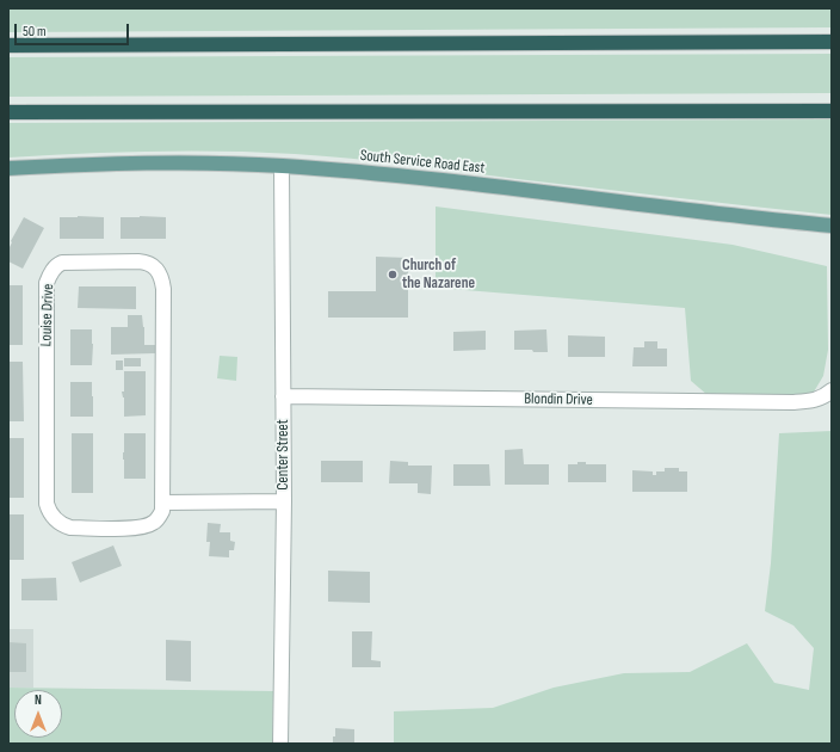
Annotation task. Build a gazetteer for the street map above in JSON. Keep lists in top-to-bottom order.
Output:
{
  "streets": {
    "main road": ["South Service Road East"],
    "street": ["Louise Drive", "Blondin Drive", "Center Street"]
  },
  "crossings": [
    ["South Service Road East", "Center Street"],
    ["Blondin Drive", "Center Street"]
  ],
  "places": ["Church of the Nazarene"],
  "scale_bar": "50 m",
  "north": "top"
}
